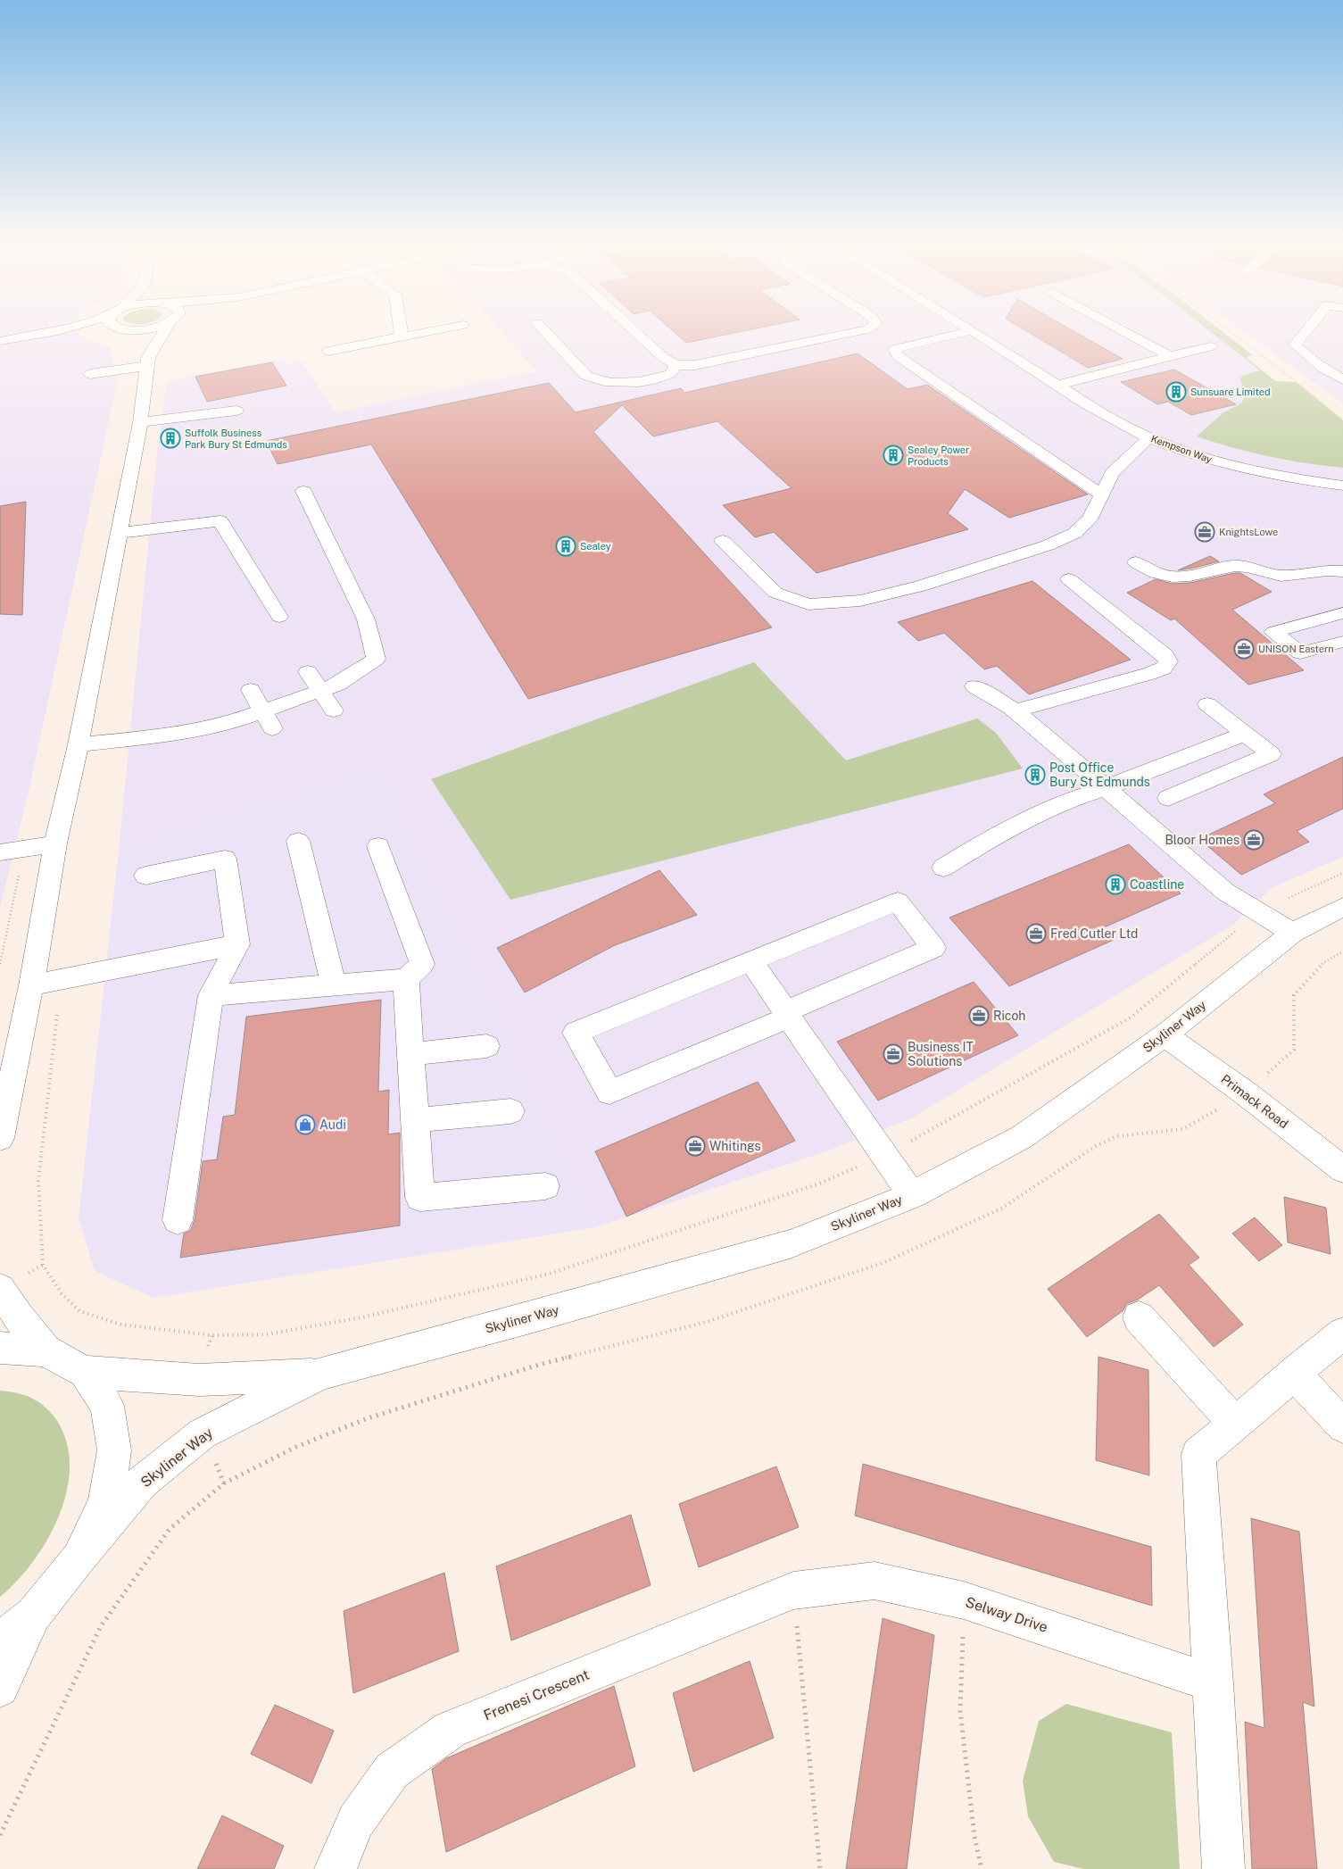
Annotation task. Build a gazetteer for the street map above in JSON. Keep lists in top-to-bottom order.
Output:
{
  "streets": {
    "street": [
      "Kempson Way",
      "Skyliner Way",
      "Primack Road",
      "Selway Drive",
      "Frenesi Crescent"
    ]
  },
  "crossings": [
    ["Skyliner Way", "Primack Road"],
    ["Selway Drive", "Frenesi Crescent"]
  ],
  "places": {
    "building": [
      "Sunsuare Limited",
      "Suffolk Business Park Bury St Edmunds",
      "Sealey Power Products",
      "Sealey",
      "Post Office Bury St Edmunds",
      "Coastline"
    ],
    "office": [
      "KnightsLowe",
      "UNISON Eastern",
      "Bloor Homes",
      "Fred Cutler Ltd",
      "Ricoh",
      "Business IT Solutions",
      "Whitings"
    ],
    "shop": ["Audi"]
  }
}
